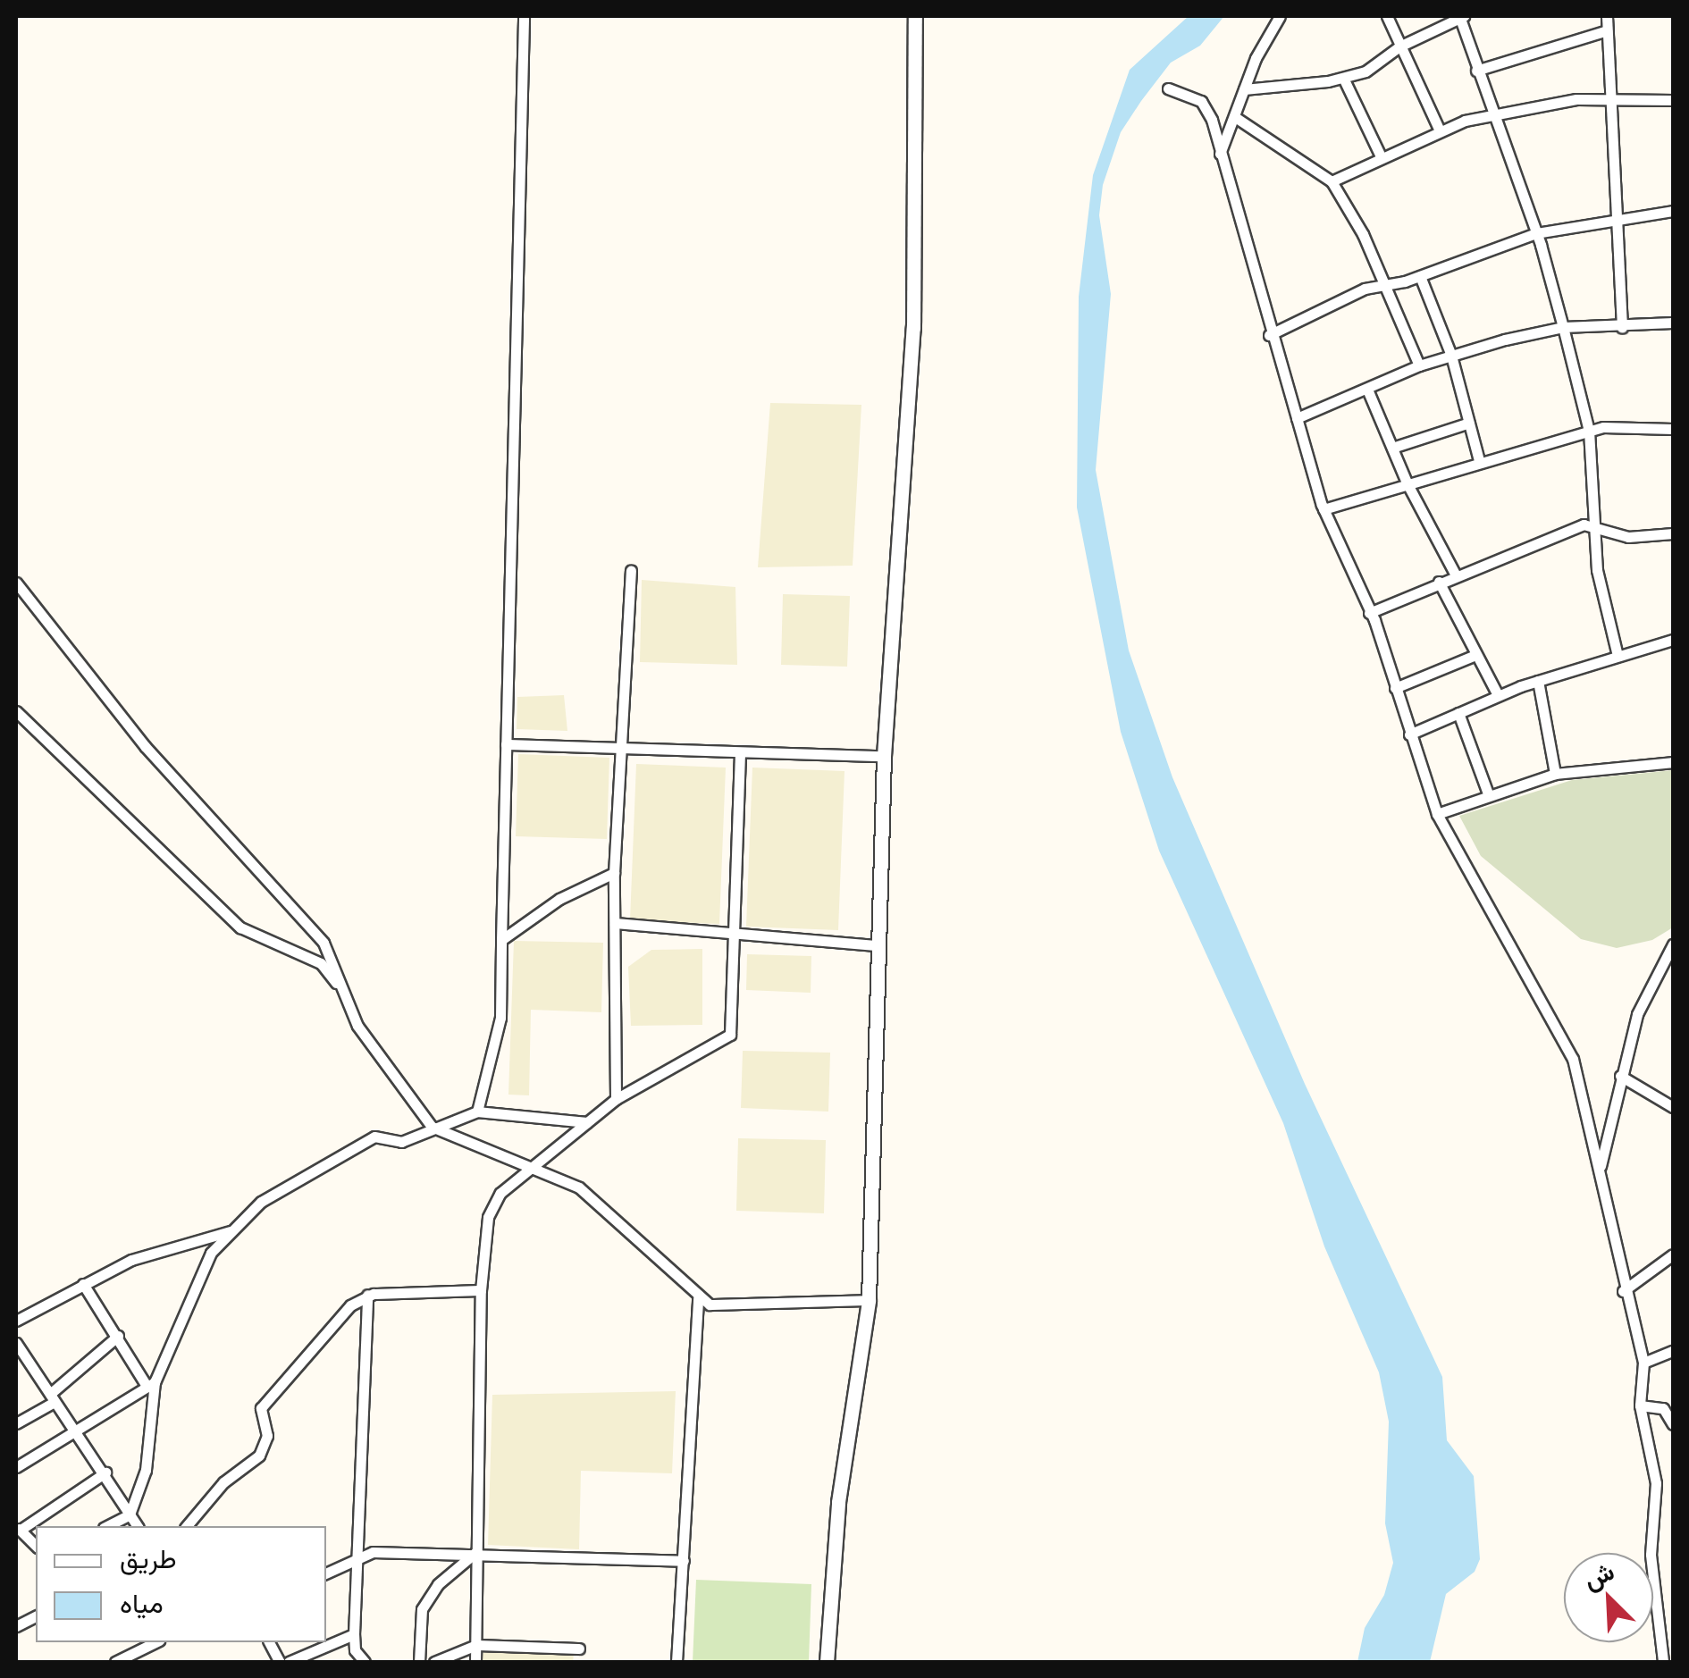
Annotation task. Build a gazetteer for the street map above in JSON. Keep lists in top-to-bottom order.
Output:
{
  "legend": ["طريق", "مياه"],
  "north": "top left"
}
